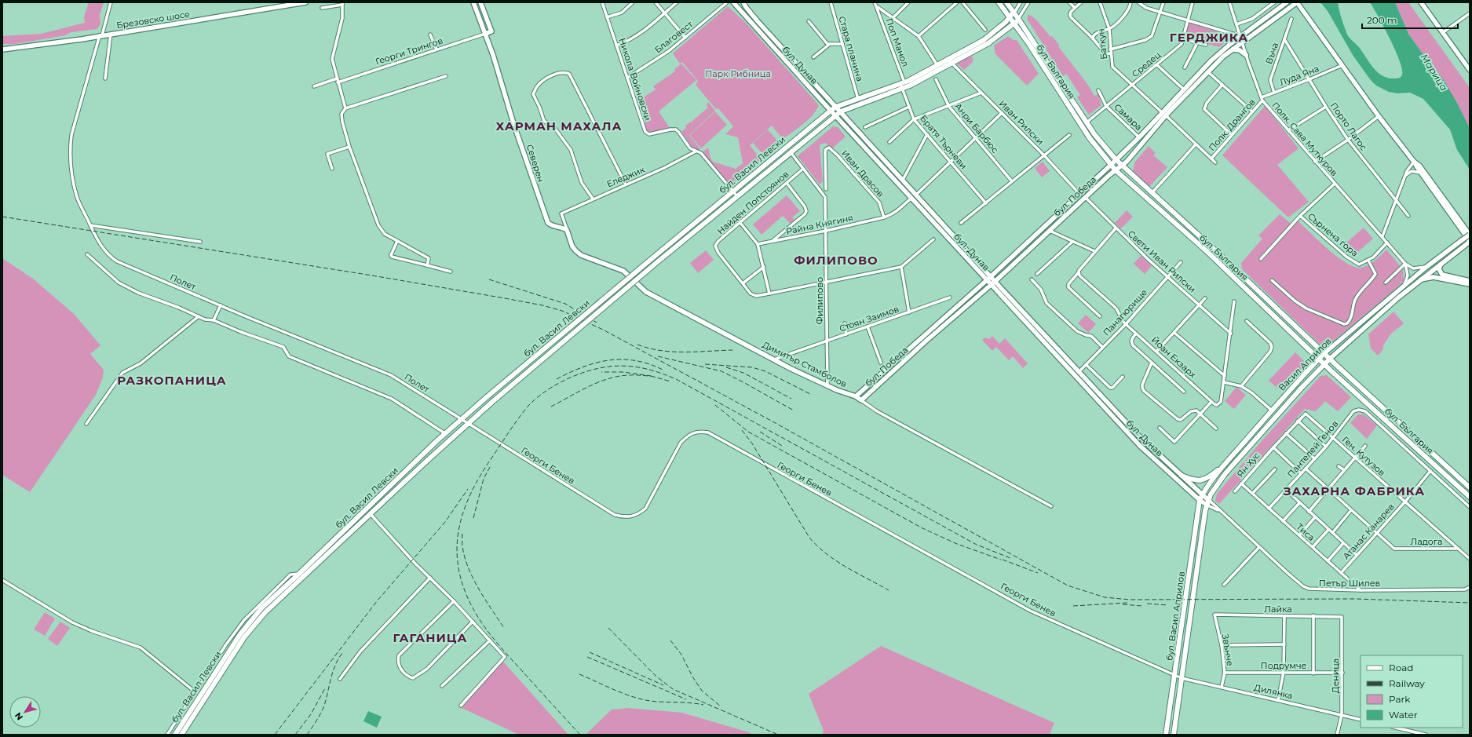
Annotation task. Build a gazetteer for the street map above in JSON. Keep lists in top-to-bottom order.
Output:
{
  "streets": {
    "main road": [
      "Брезовско шосе",
      "бул. Дунав",
      "бул. България",
      "Северен",
      "бул. Васил Левски",
      "бул. Победа",
      "Димитър Стамболов",
      "Васил Априлов",
      "бул. Васил Априлов"
    ],
    "street": [
      "Благовест",
      "Поп Манол",
      "Баткун",
      "Стара планина",
      "Георги Трингов",
      "Въча",
      "Средец",
      "Луда Яна",
      "Никола Войновски",
      "Самара",
      "Иван Рилски",
      "Полк. Дрангов",
      "Порто Лагос",
      "Анри Барбюс",
      "Полк. Сава Муткуров",
      "Братя Търневи",
      "Иван Драсов",
      "Еледжик",
      "Найден Попстоянов",
      "Райна Княгиня",
      "Сърнена гора",
      "Свети Иван Рилски",
      "Полет",
      "Филипово",
      "Панагюрище",
      "Стоян Заимов",
      "Йоан Екзарх",
      "Пантелей Генов",
      "Ген. Кутузов",
      "Ян Хус",
      "Георги Бенев",
      "Атанас Канарев",
      "Тиса",
      "Ладога",
      "Петър Шилев",
      "Лайка",
      "Звънче",
      "Подрумче",
      "Деница",
      "Дилянка"
    ]
  },
  "crossings": [
    ["Брезовско шосе", "Полет"],
    ["Благовест", "Никола Войновски"],
    ["Поп Манол", "Братя Търневи"],
    ["Поп Манол", "бул. Васил Левски"],
    ["Баткун", "Средец"],
    ["Стара планина", "бул. Васил Левски"],
    ["Георги Трингов", "Северен"],
    ["Въча", "Луда Яна"],
    ["Въча", "Порто Лагос"],
    ["Средец", "бул. България"],
    ["Средец", "Самара"],
    ["бул. Дунав", "бул. Васил Левски"],
    ["бул. Дунав", "бул. Победа"],
    ["бул. Дунав", "Райна Княгиня"],
    ["бул. Дунав", "Панагюрище"],
    ["бул. Дунав", "Васил Априлов"],
    ["бул. Дунав", "Петър Шилев"],
    ["бул. Дунав", "бул. Васил Априлов"],
    ["бул. България", "бул. Васил Левски"],
    ["бул. България", "бул. Победа"],
    ["бул. България", "Васил Априлов"],
    ["бул. България", "Пантелей Генов"],
    ["бул. България", "Атанас Канарев"],
    ["Луда Яна", "Полк. Дрангов"],
    ["Луда Яна", "Порто Лагос"],
    ["Луда Яна", "Полк. Сава Муткуров"],
    ["Никола Войновски", "бул. Васил Левски"],
    ["Никола Войновски", "Еледжик"],
    ["Самара", "бул. Победа"],
    ["Иван Рилски", "бул. Васил Левски"],
    ["Иван Рилски", "бул. Победа"],
    ["Полк. Дрангов", "Полк. Сава Муткуров"],
    ["Полк. Сава Муткуров", "бул. Победа"],
    ["Полк. Сава Муткуров", "Сърнена гора"],
    ["Братя Търневи", "бул. Васил Левски"],
    ["Северен", "Еледжик"],
    ["Северен", "Димитър Стамболов"],
    ["бул. Васил Левски", "Полет"],
    ["бул. Васил Левски", "Филипово"],
    ["бул. Васил Левски", "Георги Бенев"],
    ["Иван Драсов", "Райна Княгиня"],
    ["Еледжик", "Димитър Стамболов"],
    ["бул. Победа", "Свети Иван Рилски"],
    ["бул. Победа", "Димитър Стамболов"],
    ["Найден Попстоянов", "Филипово"],
    ["Райна Княгиня", "Филипово"],
    ["Свети Иван Рилски", "Панагюрище"],
    ["Полет", "Георги Бенев"],
    ["Филипово", "Стоян Заимов"],
    ["Филипово", "Димитър Стамболов"],
    ["Панагюрище", "Йоан Екзарх"],
    ["Стоян Заимов", "Димитър Стамболов"],
    ["Васил Априлов", "Петър Шилев"],
    ["Васил Априлов", "бул. Васил Априлов"],
    ["Пантелей Генов", "Ген. Кутузов"],
    ["Пантелей Генов", "Тиса"],
    ["Ген. Кутузов", "Ян Хус"],
    ["Ген. Кутузов", "Атанас Канарев"],
    ["Ген. Кутузов", "Ладога"],
    ["Ян Хус", "Тиса"],
    ["Георги Бенев", "бул. Васил Априлов"],
    ["Георги Бенев", "Дилянка"],
    ["Атанас Канарев", "Тиса"],
    ["Атанас Канарев", "Ладога"],
    ["Тиса", "Петър Шилев"],
    ["Петър Шилев", "бул. Васил Априлов"],
    ["Лайка", "Звънче"],
    ["Лайка", "Деница"],
    ["бул. Васил Априлов", "Дилянка"],
    ["Звънче", "Подрумче"],
    ["Звънче", "Дилянка"],
    ["Подрумче", "Деница"],
    ["Деница", "Дилянка"]
  ],
  "districts": [
    "ГЕРДЖИКА",
    "ХАРМАН МАХАЛА",
    "ФИЛИПОВО",
    "РАЗКОПАНИЦА",
    "ЗАХАРНА ФАБРИКА",
    "ГАГАНИЦА"
  ],
  "water": ["Марица"],
  "parks": ["Парк Рибница"],
  "legend": [
    "Road",
    "Railway",
    "Park",
    "Water"
  ],
  "scale_bar": "200 m",
  "north": "bottom left"
}
